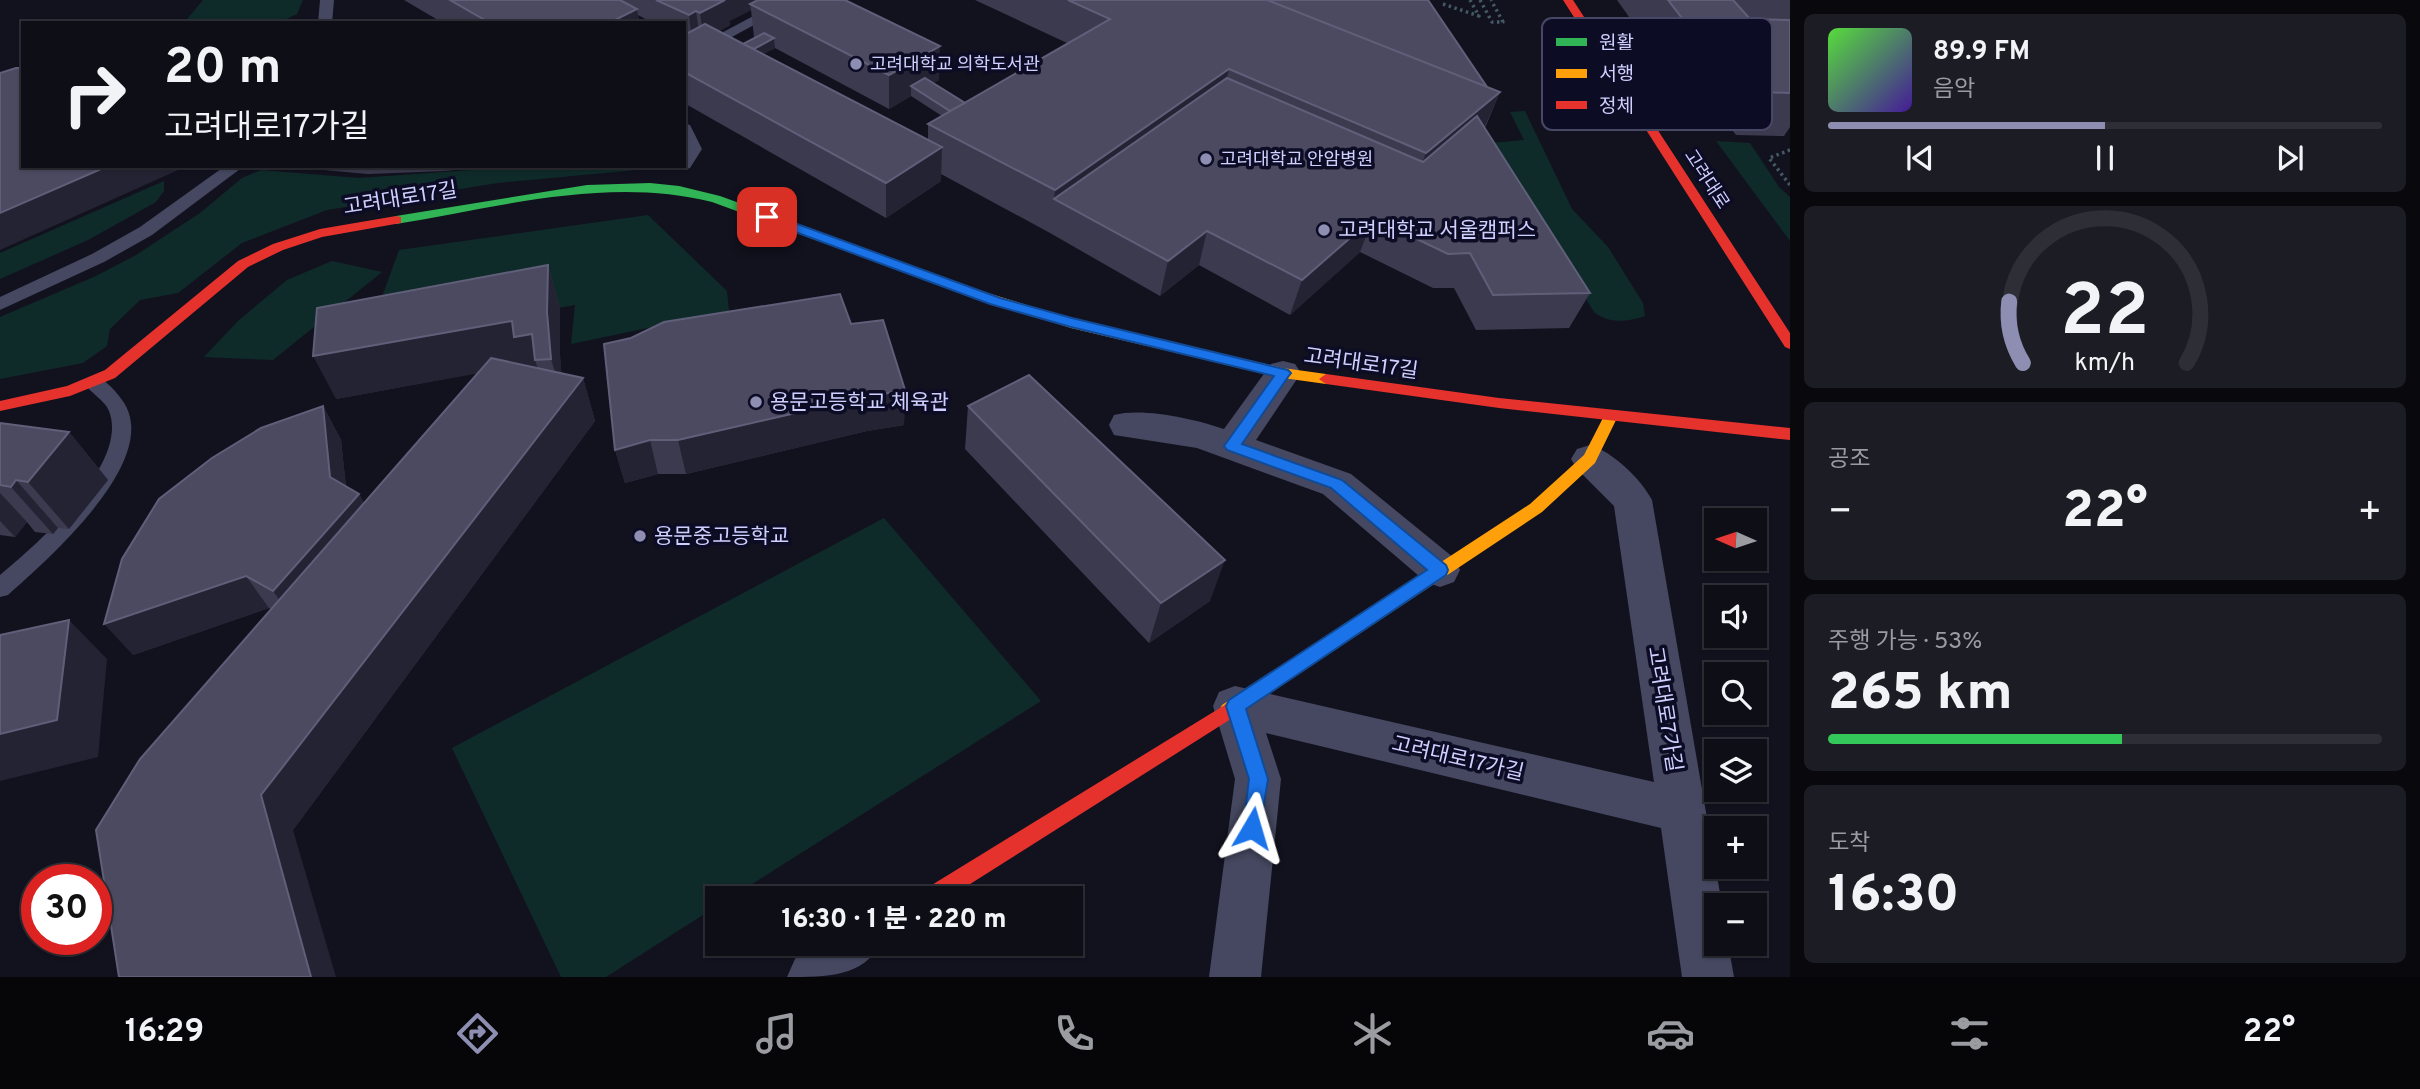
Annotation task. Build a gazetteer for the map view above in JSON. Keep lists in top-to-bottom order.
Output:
{
  "streets": {
    "street": [
      "고려대로",
      "고려대로17길",
      "고려대로7가길",
      "고려대로17가길"
    ]
  },
  "crossings": [
    ["고려대로7가길", "고려대로17가길"]
  ],
  "places": [
    "고려대학교 의학도서관",
    "고려대학교 안암병원",
    "고려대학교 서울캠퍼스",
    "용문고등학교 체육관",
    "용문중고등학교"
  ],
  "legend": ["원활", "서행", "정체"],
  "north": "left",
  "page": {
    "turn": ["20 m", "고려대로17가길"],
    "song": ["89.9 FM", "음악"],
    "tile": [
      "공조",
      ["주행 가능 · 53%", "265 km"],
      ["도착", "16:30"]
    ],
    "heat": ["−", "22°", "+"],
    "map_buttons": ["+", "−"],
    "limit": "30",
    "trip": "16:30 · 1 분 · 220 m",
    "tabs": ["16:29", "22°"],
    "gauge": ["22", "km/h"]
  }
}
